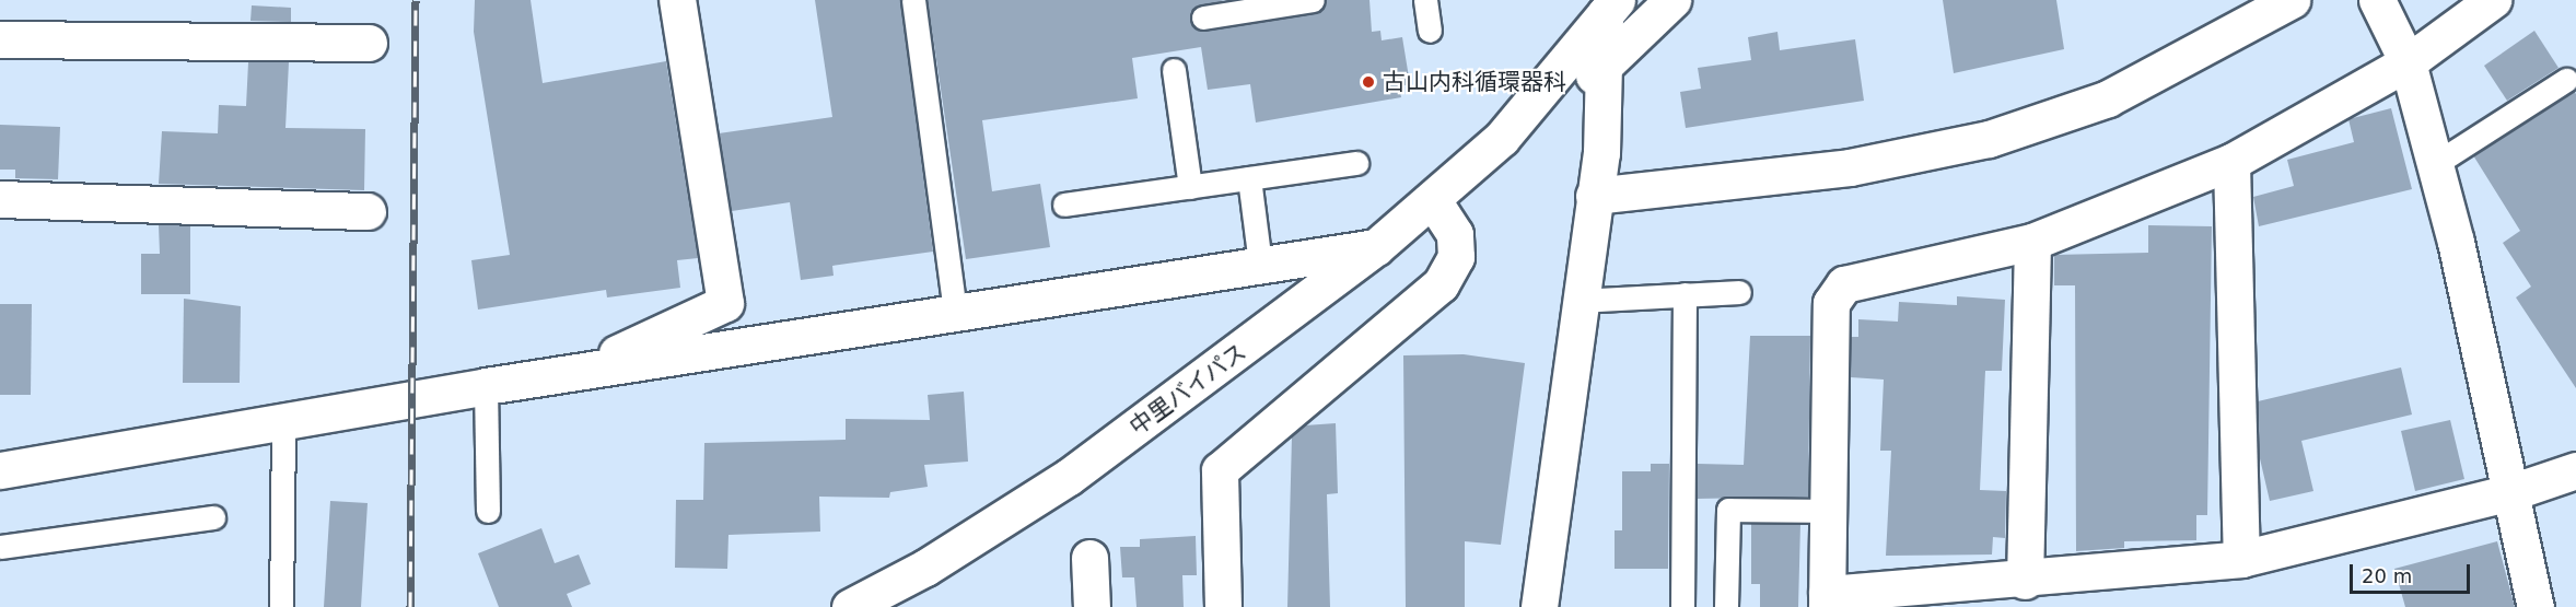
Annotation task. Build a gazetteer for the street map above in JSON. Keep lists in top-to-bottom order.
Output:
{
  "streets": {
    "street": ["中里バイパス"]
  },
  "places": ["古山内科循環器科"],
  "scale_bar": "20 m"
}
